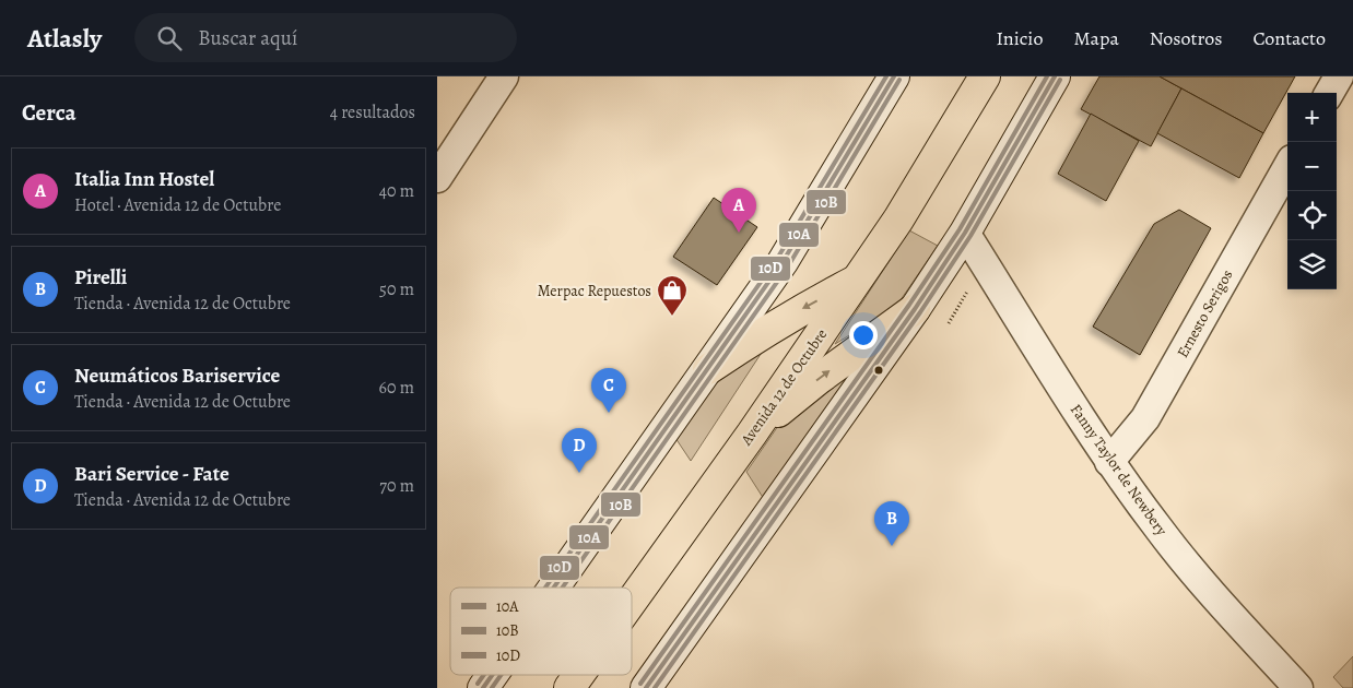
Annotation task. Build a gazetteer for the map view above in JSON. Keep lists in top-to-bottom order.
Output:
{
  "streets": {
    "main road": ["Avenida 12 de Octubre"],
    "street": ["Ernesto Serigos", "Fanny Taylor de Newbery"]
  },
  "crossings": [
    ["Ernesto Serigos", "Fanny Taylor de Newbery"]
  ],
  "places": {
    "shop": ["Merpac Repuestos"]
  },
  "lines": ["transit line 10A", "transit line 10D", "transit line 10B"],
  "legend": ["10A", "10B", "10D"],
  "page": {
    "header": "Atlasly",
    "search": "Buscar aquí",
    "nav": [
      "Inicio",
      "Mapa",
      "Nosotros",
      "Contacto"
    ],
    "heading": ["Cerca", "4 resultados"],
    "map_buttons": ["+", "−"],
    "list": [
      {
        "mark": "A",
        "name": "Italia Inn Hostel",
        "note": "Hotel · Avenida 12 de Octubre",
        "value": "40 m"
      },
      {
        "mark": "B",
        "name": "Pirelli",
        "note": "Tienda · Avenida 12 de Octubre",
        "value": "50 m"
      },
      {
        "mark": "C",
        "name": "Neumáticos Bariservice",
        "note": "Tienda · Avenida 12 de Octubre",
        "value": "60 m"
      },
      {
        "mark": "D",
        "name": "Bari Service - Fate",
        "note": "Tienda · Avenida 12 de Octubre",
        "value": "70 m"
      }
    ],
    "pins": [
      "A",
      "C",
      "D",
      "B"
    ]
  }
}
